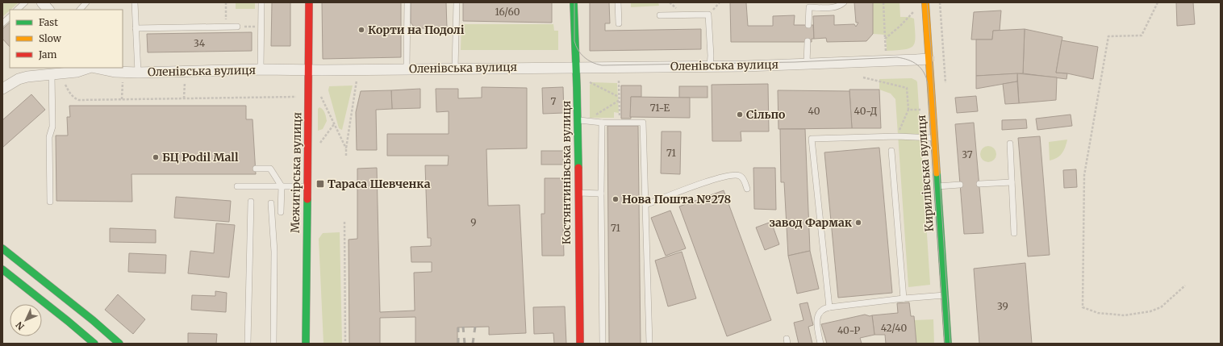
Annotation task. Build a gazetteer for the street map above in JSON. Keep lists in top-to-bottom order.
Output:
{
  "streets": {
    "street": [
      "Оленівська вулиця",
      "Межигірська вулиця",
      "Костянтинівська вулиця",
      "Кирилівська вулиця"
    ]
  },
  "crossings": [
    ["Оленівська вулиця", "Межигірська вулиця"],
    ["Оленівська вулиця", "Костянтинівська вулиця"],
    ["Оленівська вулиця", "Кирилівська вулиця"]
  ],
  "places": {
    "other": [
      "Корти на Подолі",
      "Сільпо",
      "БЦ Podil Mall",
      "Нова Пошта №278",
      "завод Фармак"
    ],
    "transit": ["Тараса Шевченка"]
  },
  "house_numbers": [
    "16/60",
    "34",
    "7",
    "71-Е",
    "40",
    "40-Д",
    "71",
    "37",
    "9",
    "71",
    "39",
    "42/40",
    "40-Р"
  ],
  "legend": ["Fast", "Slow", "Jam"],
  "north": "bottom left"
}
